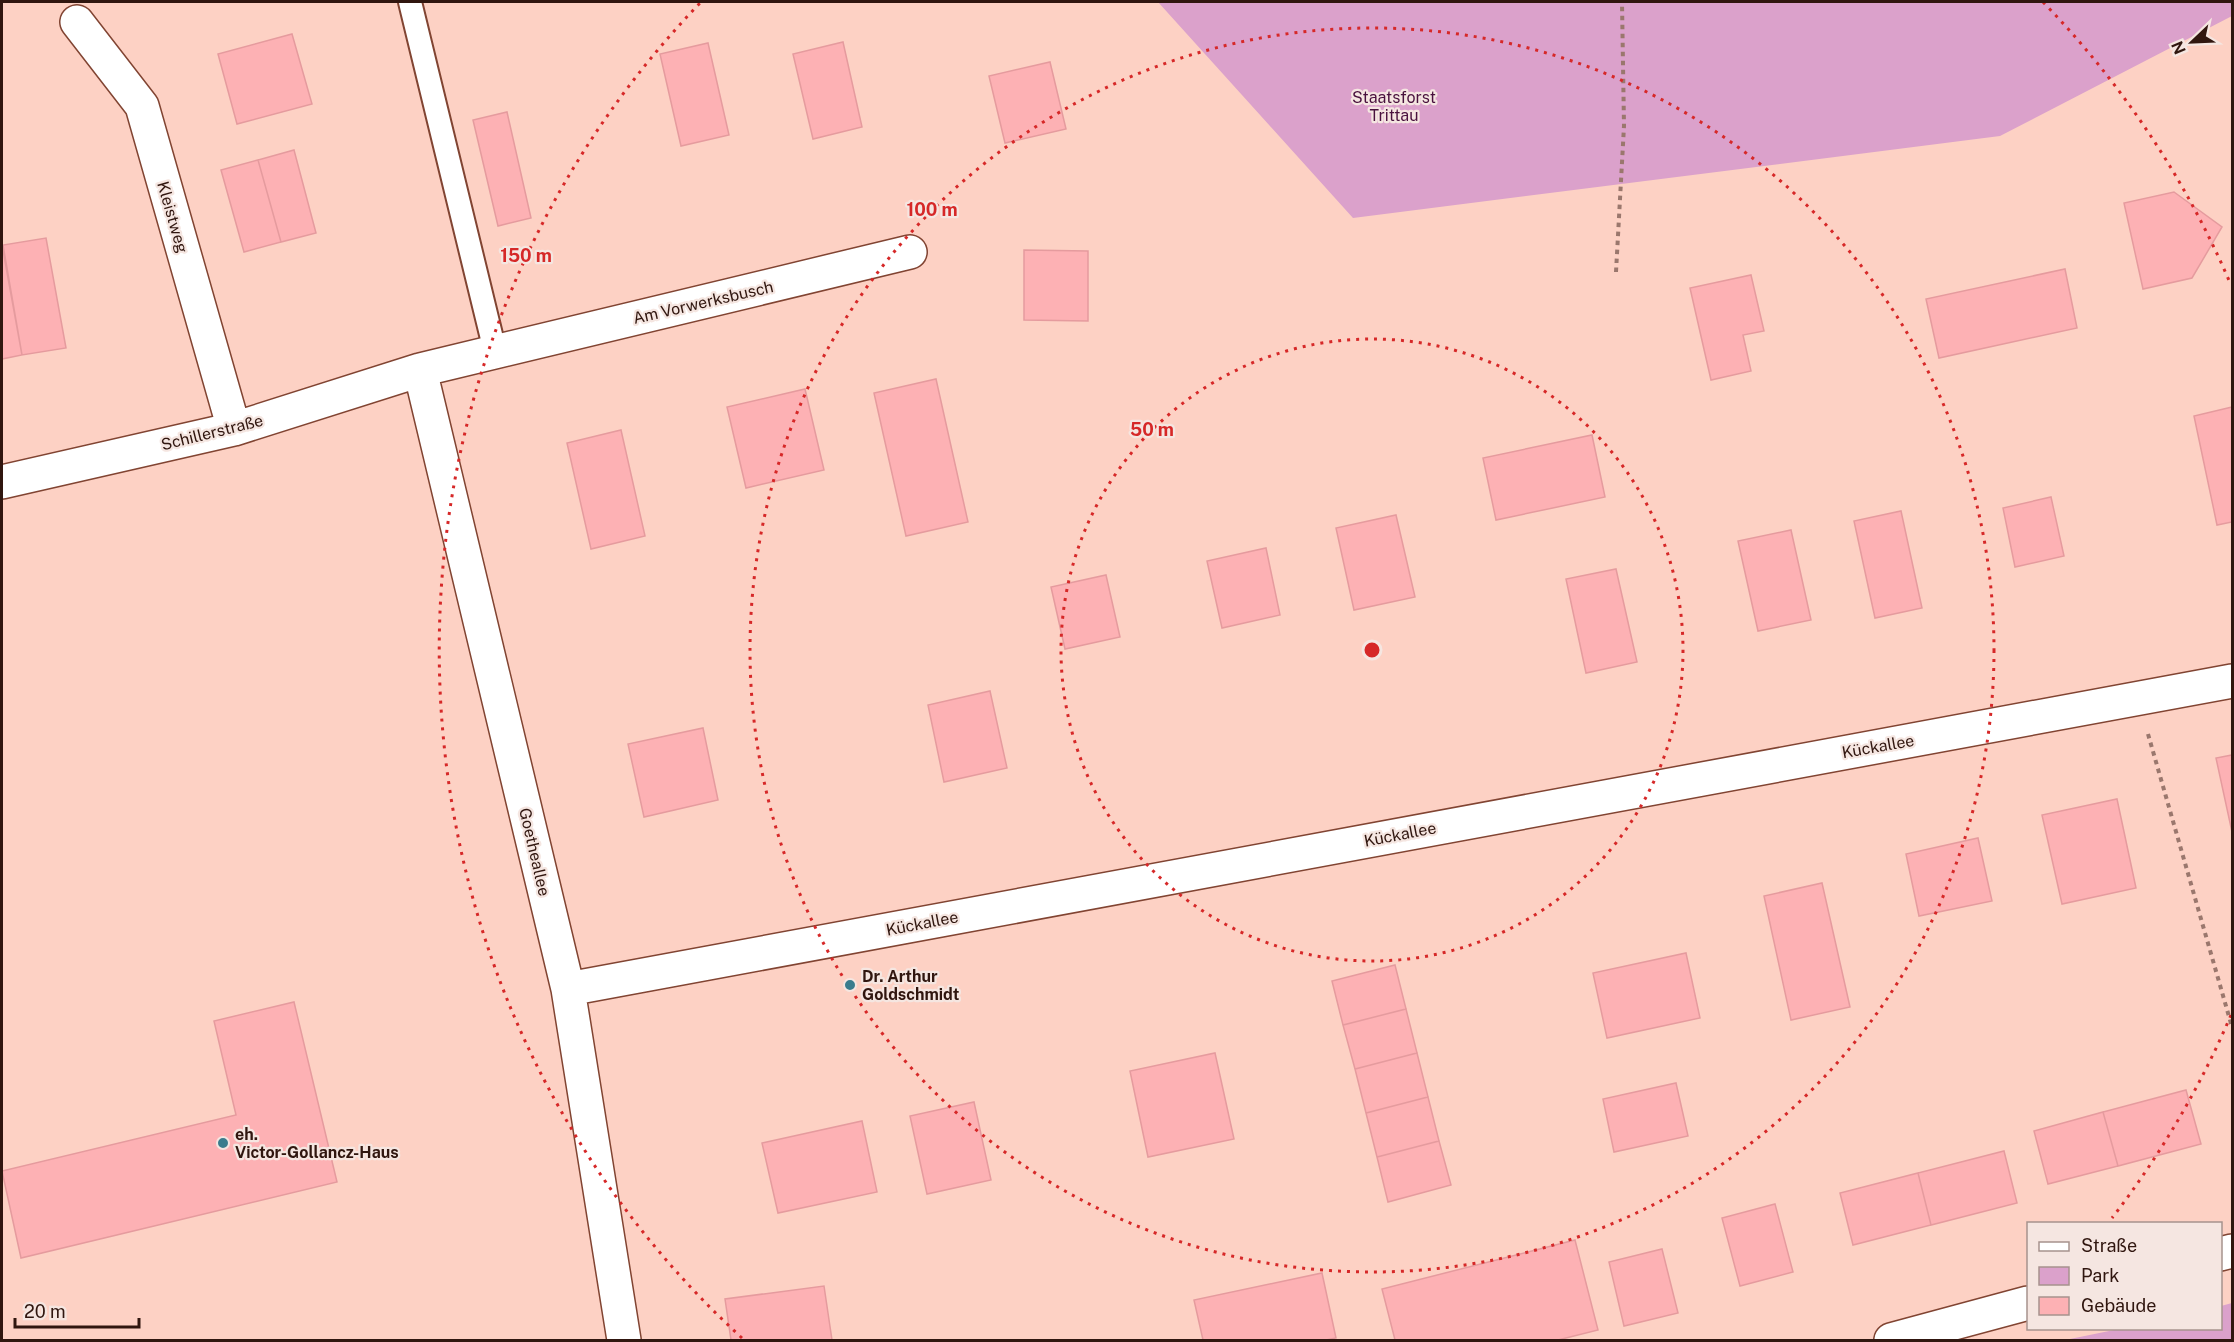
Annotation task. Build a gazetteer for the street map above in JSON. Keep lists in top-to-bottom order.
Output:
{
  "streets": {
    "street": [
      "Kleistweg",
      "Am Vorwerksbusch",
      "Schillerstraße",
      "Kückallee",
      "Goetheallee"
    ]
  },
  "crossings": [
    ["Kleistweg", "Schillerstraße"],
    ["Am Vorwerksbusch", "Schillerstraße"],
    ["Am Vorwerksbusch", "Goetheallee"],
    ["Schillerstraße", "Goetheallee"],
    ["Kückallee", "Goetheallee"]
  ],
  "parks": ["Staatsforst Trittau"],
  "places": ["Dr. Arthur Goldschmidt", "eh. Victor-Gollancz-Haus"],
  "legend": ["Straße", "Park", "Gebäude"],
  "scale_bar": "20 m",
  "north": "bottom left",
  "rings": ["100 m", "150 m", "50 m"]
}
